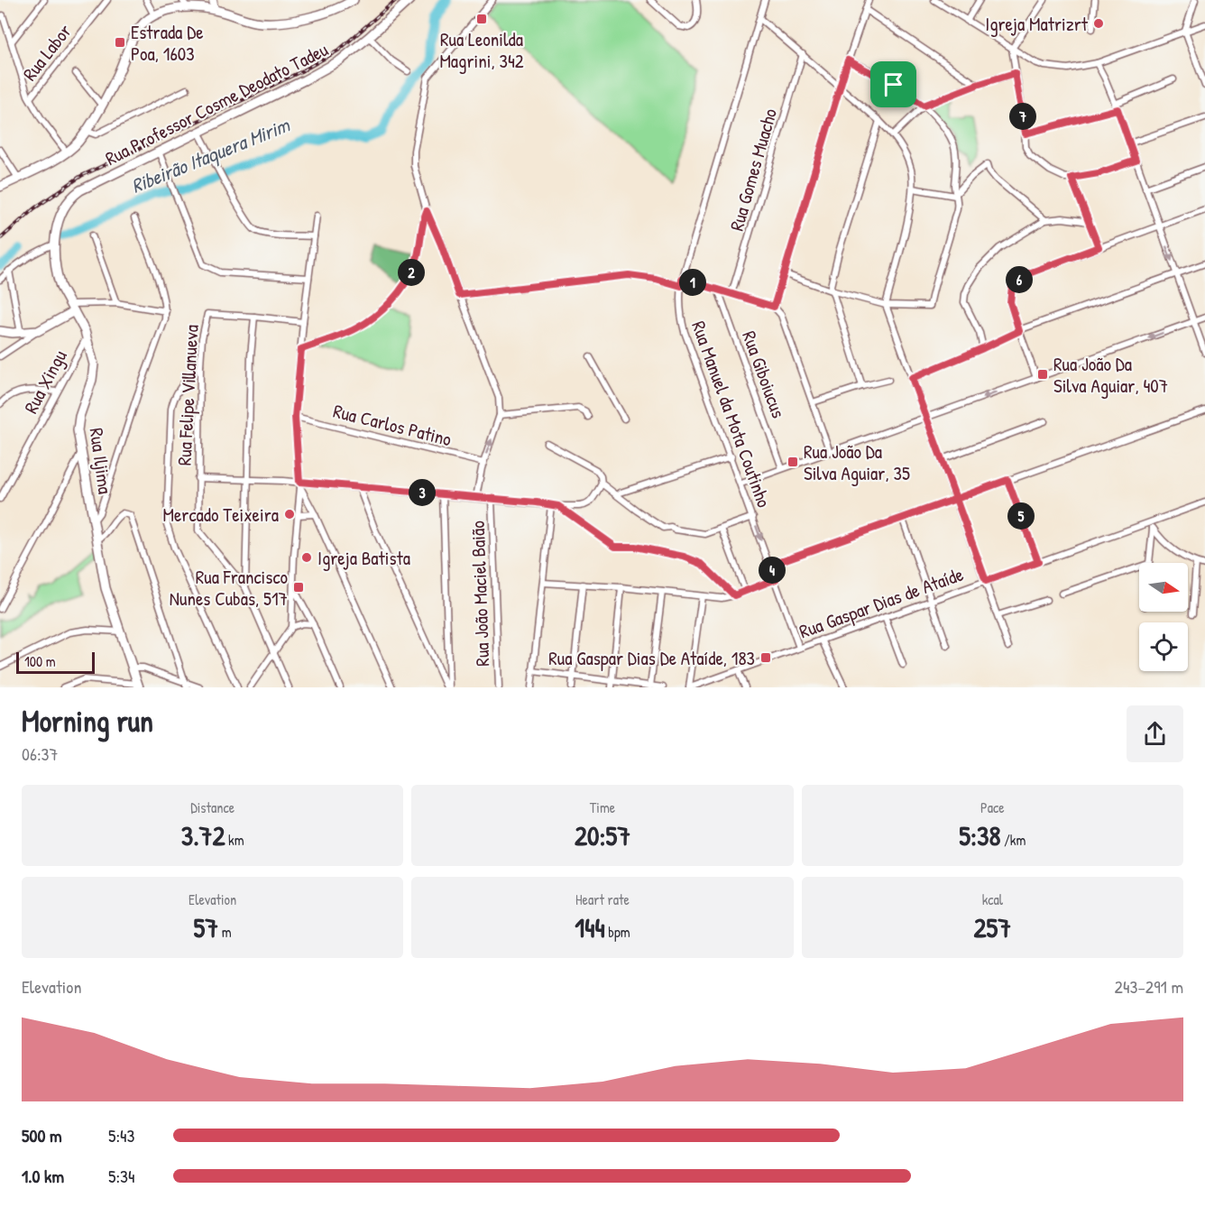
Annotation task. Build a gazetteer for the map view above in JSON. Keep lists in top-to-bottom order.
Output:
{
  "streets": {
    "main road": ["Rua Professor Cosme Deodato Tadeu", "Rua Iljima"],
    "street": [
      "Rua Labor",
      "Rua Gomes Muacho",
      "Rua Giboiucus",
      "Rua Xingu",
      "Rua Felipe Villanueva",
      "Rua Manuel da Mota Coutinho",
      "Rua Carlos Patino",
      "Rua João Maciel Baião",
      "Rua Gaspar Dias de Ataíde"
    ]
  },
  "crossings": [
    ["Rua Professor Cosme Deodato Tadeu", "Rua Iljima"],
    ["Rua Xingu", "Rua Iljima"],
    ["Rua Felipe Villanueva", "Rua João Maciel Baião"],
    ["Rua Manuel da Mota Coutinho", "Rua Gaspar Dias de Ataíde"]
  ],
  "water": ["Ribeirão Itaquera Mirim"],
  "places": {
    "transit": [
      "Rua Leonilda Magrini, 342",
      "Estrada De Poa, 1603",
      "Rua João Da Silva Aguiar, 407",
      "Rua João Da Silva Aguiar, 35",
      "Rua Francisco Nunes Cubas, 517",
      "Rua Gaspar Dias De Ataíde, 183"
    ],
    "other": ["Igreja Matrizrt", "Mercado Teixeira", "Igreja Batista"]
  },
  "scale_bar": "100 m",
  "north": "right",
  "page": {
    "pins": [
      "7",
      "2",
      "6",
      "1",
      "3",
      "5",
      "4"
    ],
    "scale": "100 m",
    "heading": ["Morning run", "06:37"],
    "stats": [
      ["Distance", "3.72 km"],
      ["Time", "20:57"],
      ["Pace", "5:38 /km"],
      ["Elevation", "57 m"],
      ["Heart rate", "144 bpm"],
      ["kcal", "257"]
    ],
    "chart": ["Elevation", "243–291 m"],
    "list": [
      {
        "name": "500 m",
        "note": "5:43"
      },
      {
        "name": "1.0 km",
        "note": "5:34"
      }
    ]
  }
}
